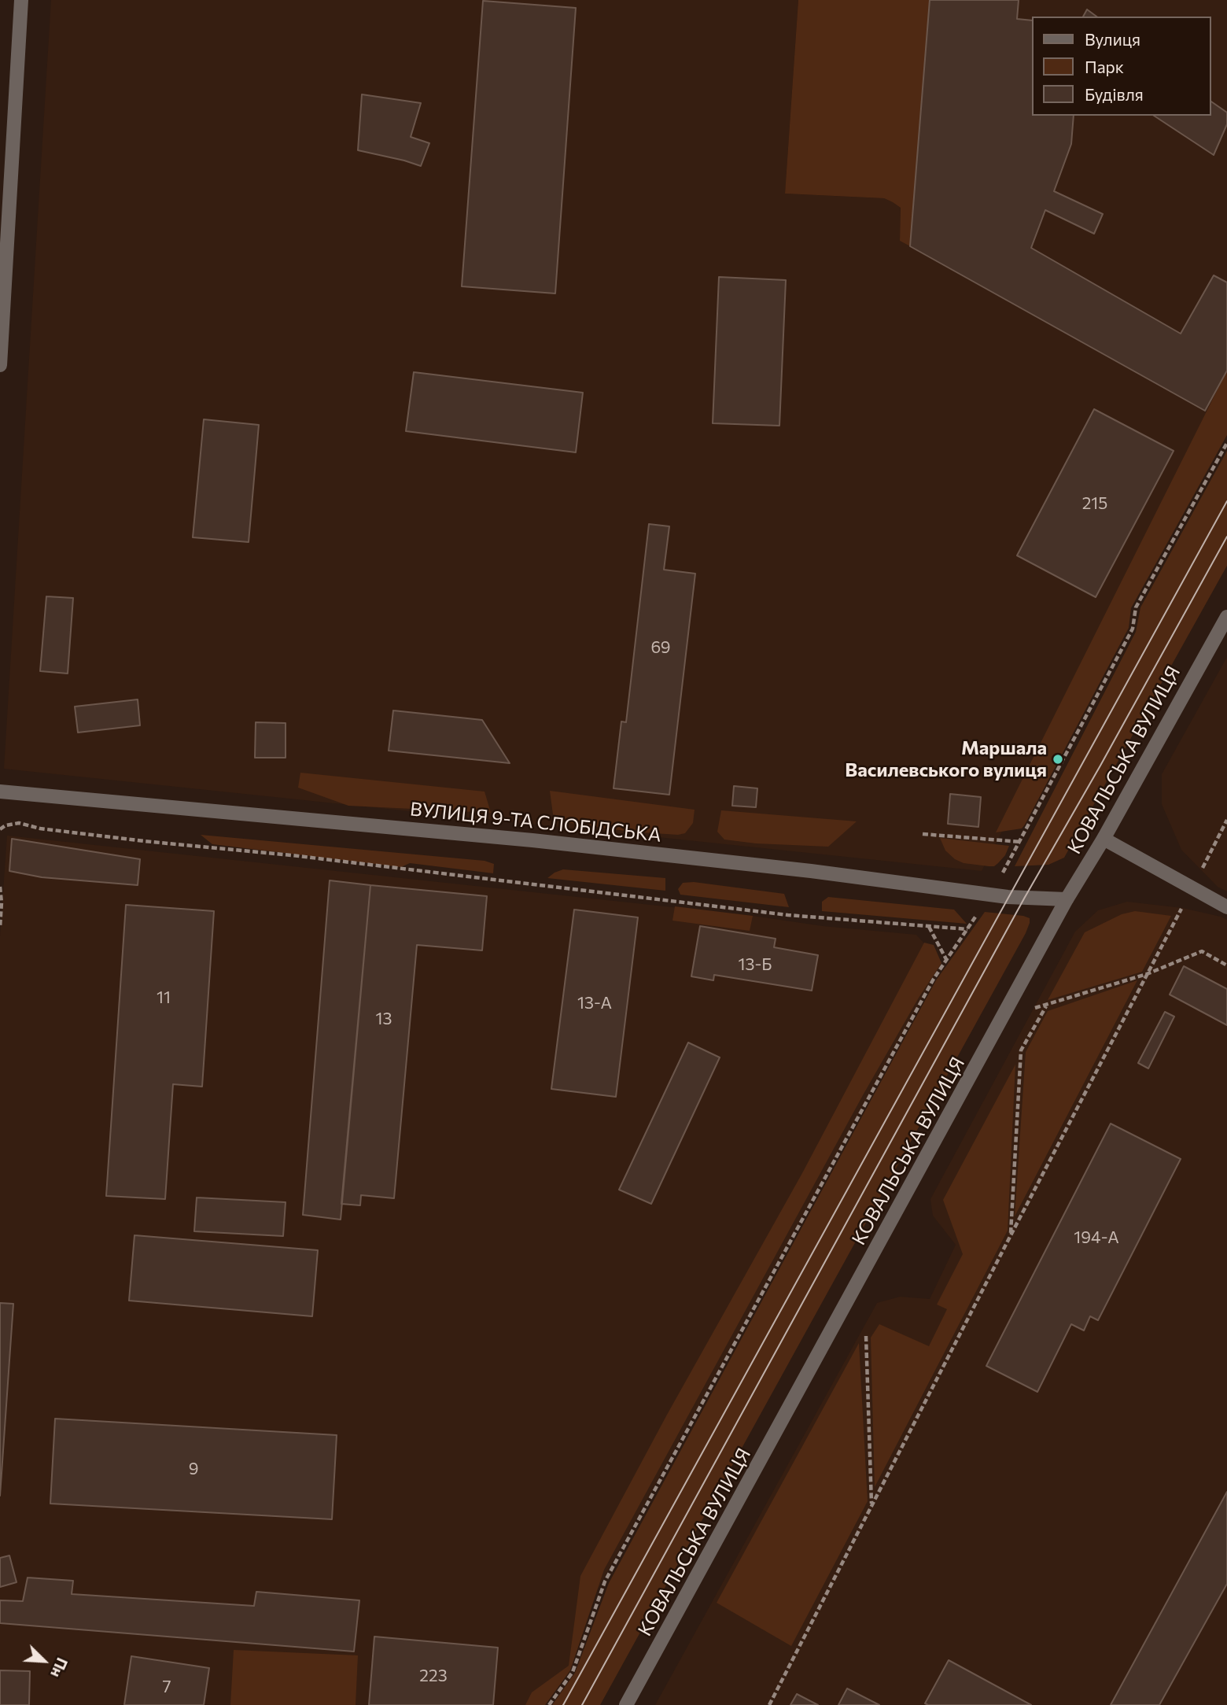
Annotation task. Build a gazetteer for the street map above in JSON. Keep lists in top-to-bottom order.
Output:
{
  "streets": {
    "street": ["КОВАЛЬСЬКА ВУЛИЦЯ", "ВУЛИЦЯ 9-ТА СЛОБІДСЬКА"]
  },
  "crossings": [
    ["КОВАЛЬСЬКА ВУЛИЦЯ", "ВУЛИЦЯ 9-ТА СЛОБІДСЬКА"]
  ],
  "places": ["Маршала Василевського вулиця"],
  "house_numbers": [
    "215",
    "69",
    "13-Б",
    "11",
    "13-А",
    "13",
    "194-А",
    "9",
    "223",
    "7"
  ],
  "legend": ["Вулиця", "Парк", "Будівля"],
  "north": "bottom right"
}
